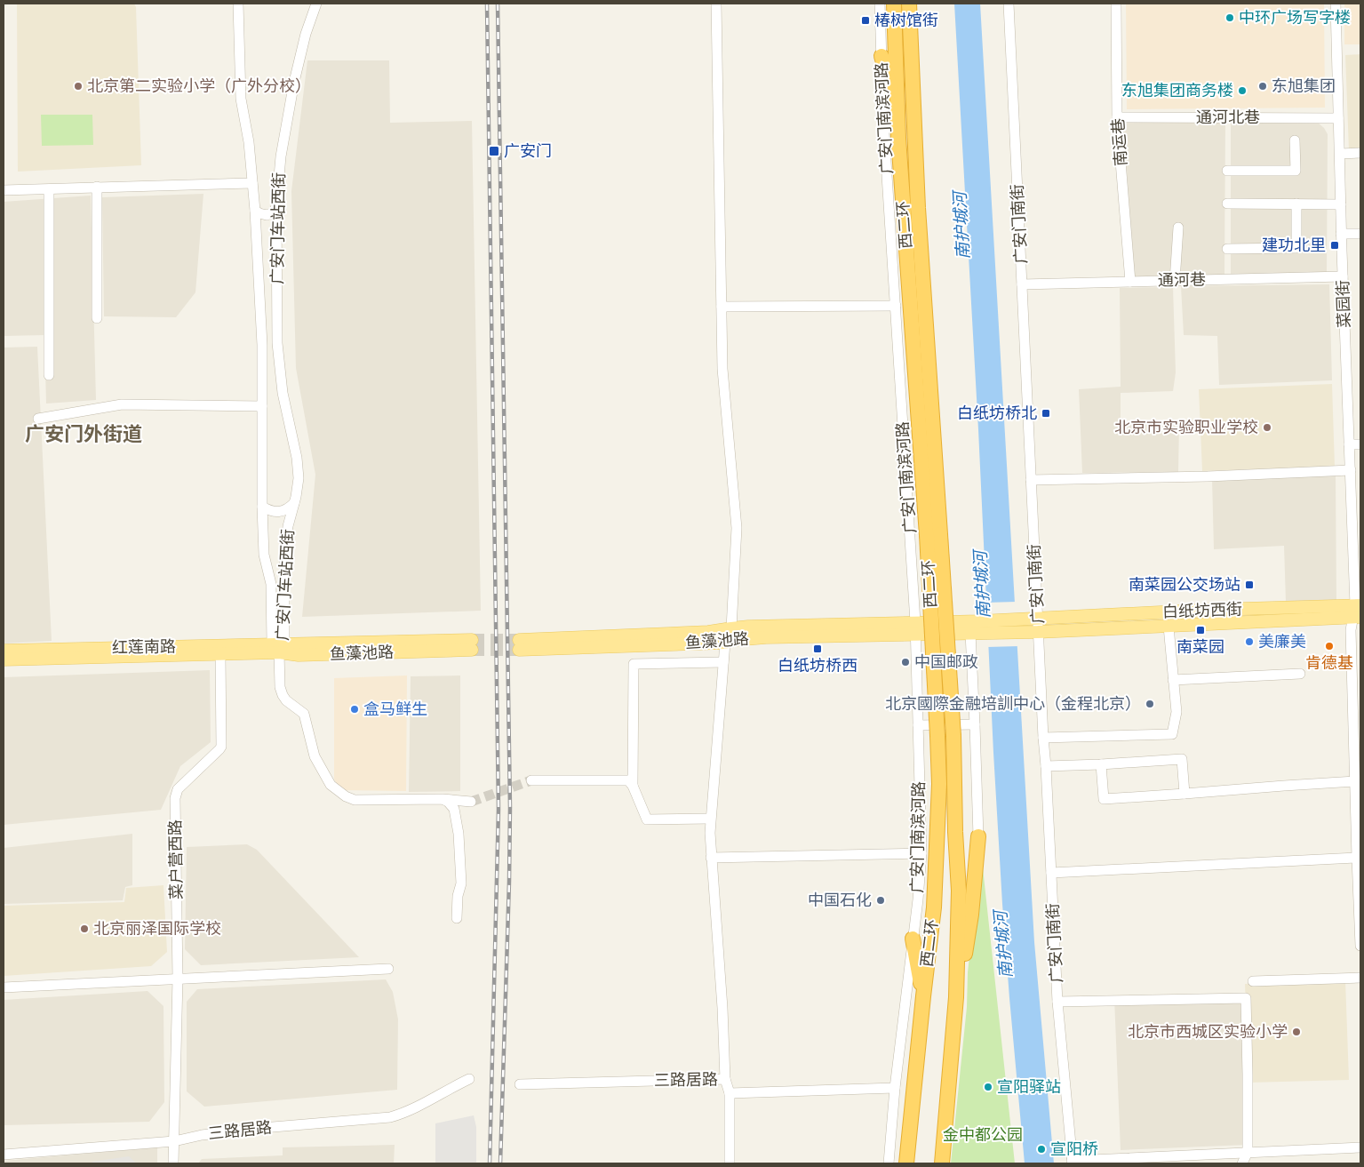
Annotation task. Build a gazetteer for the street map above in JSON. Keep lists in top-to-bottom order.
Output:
{
  "streets": {
    "highway": ["西二环"],
    "main road": ["白纸坊西街", "鱼藻池路", "红莲南路"],
    "street": [
      "通河北巷",
      "广安门南滨河路",
      "南运巷",
      "广安门南街",
      "广安门车站西街",
      "通河巷",
      "菜园街",
      "菜户营西路",
      "三路居路"
    ]
  },
  "crossings": [
    ["通河北巷", "南运巷"],
    ["通河北巷", "菜园街"],
    ["广安门南滨河路", "鱼藻池路"],
    ["广安门南滨河路", "三路居路"],
    ["南运巷", "通河巷"],
    ["广安门南街", "通河巷"],
    ["广安门南街", "白纸坊西街"],
    ["广安门车站西街", "鱼藻池路"],
    ["广安门车站西街", "红莲南路"],
    ["通河巷", "菜园街"],
    ["菜园街", "白纸坊西街"],
    ["鱼藻池路", "红莲南路"],
    ["红莲南路", "菜户营西路"],
    ["菜户营西路", "三路居路"]
  ],
  "districts": ["广安门外街道"],
  "water": ["南护城河"],
  "parks": ["金中都公园"],
  "places": {
    "other": [
      "中环广场写字楼",
      "北京第二实验小学（广外分校）",
      "东旭集团",
      "东旭集团商务楼",
      "北京市实验职业学校",
      "美廉美",
      "肯德基",
      "中国邮政",
      "北京國際金融培訓中心（金程北京）",
      "盒马鲜生",
      "中国石化",
      "北京丽泽国际学校",
      "北京市西城区实验小学",
      "宣阳驿站",
      "宣阳桥"
    ],
    "transit": [
      "椿树馆街",
      "广安门",
      "建功北里",
      "白纸坊桥北",
      "南菜园公交场站",
      "南菜园",
      "白纸坊桥西"
    ]
  }
}
